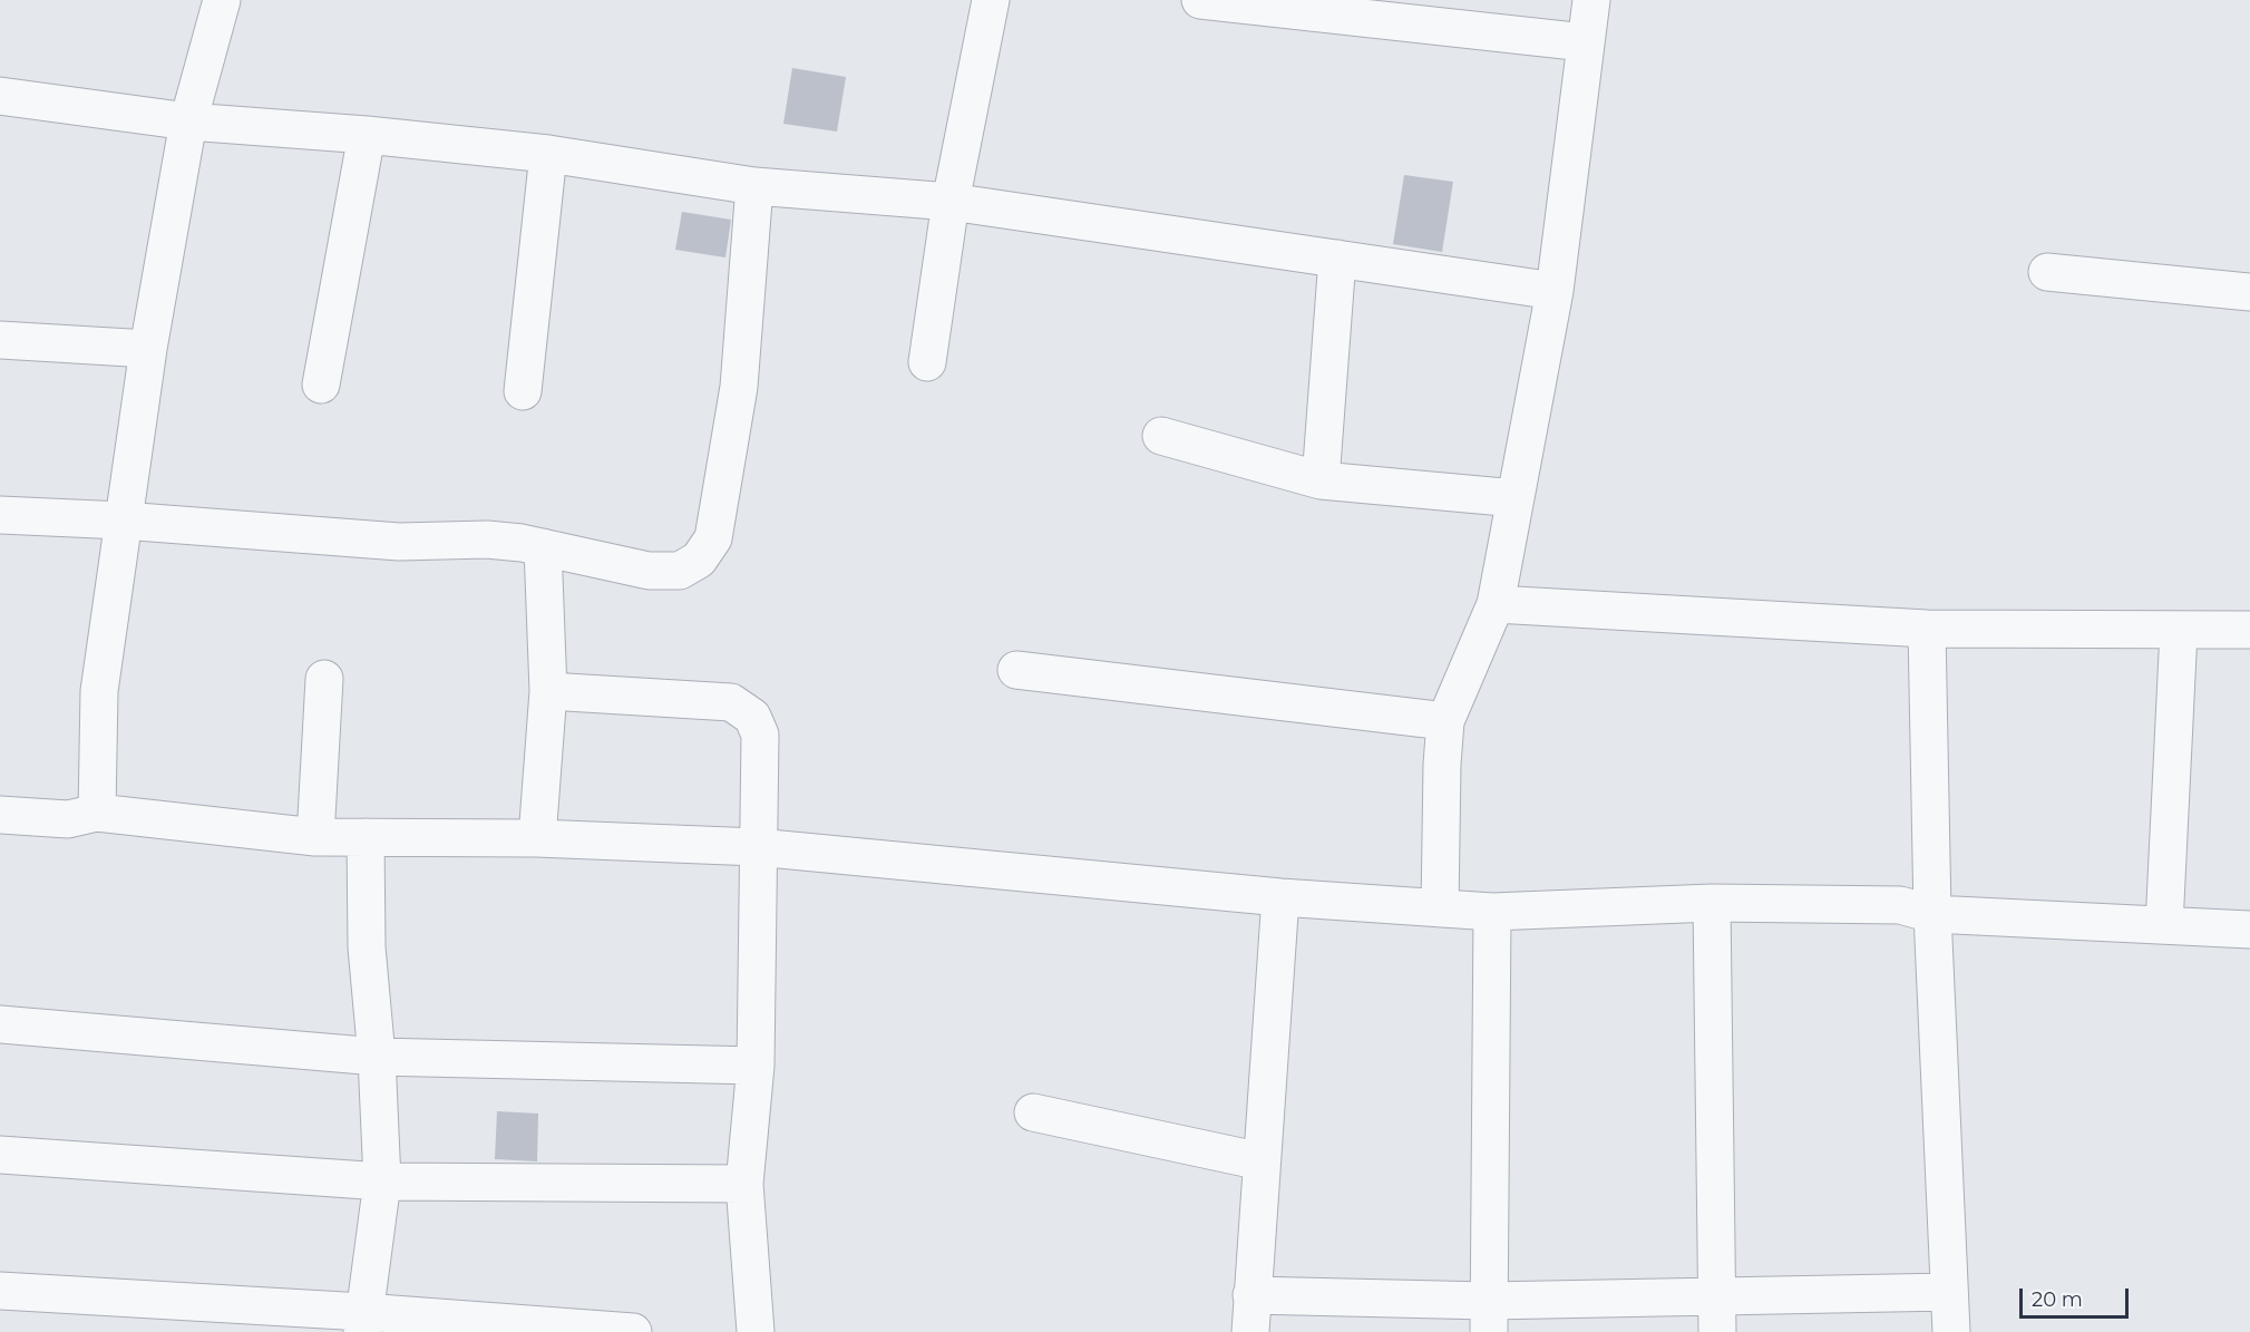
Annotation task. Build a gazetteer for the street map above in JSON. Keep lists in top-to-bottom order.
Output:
{
  "scale_bar": "20 m"
}
